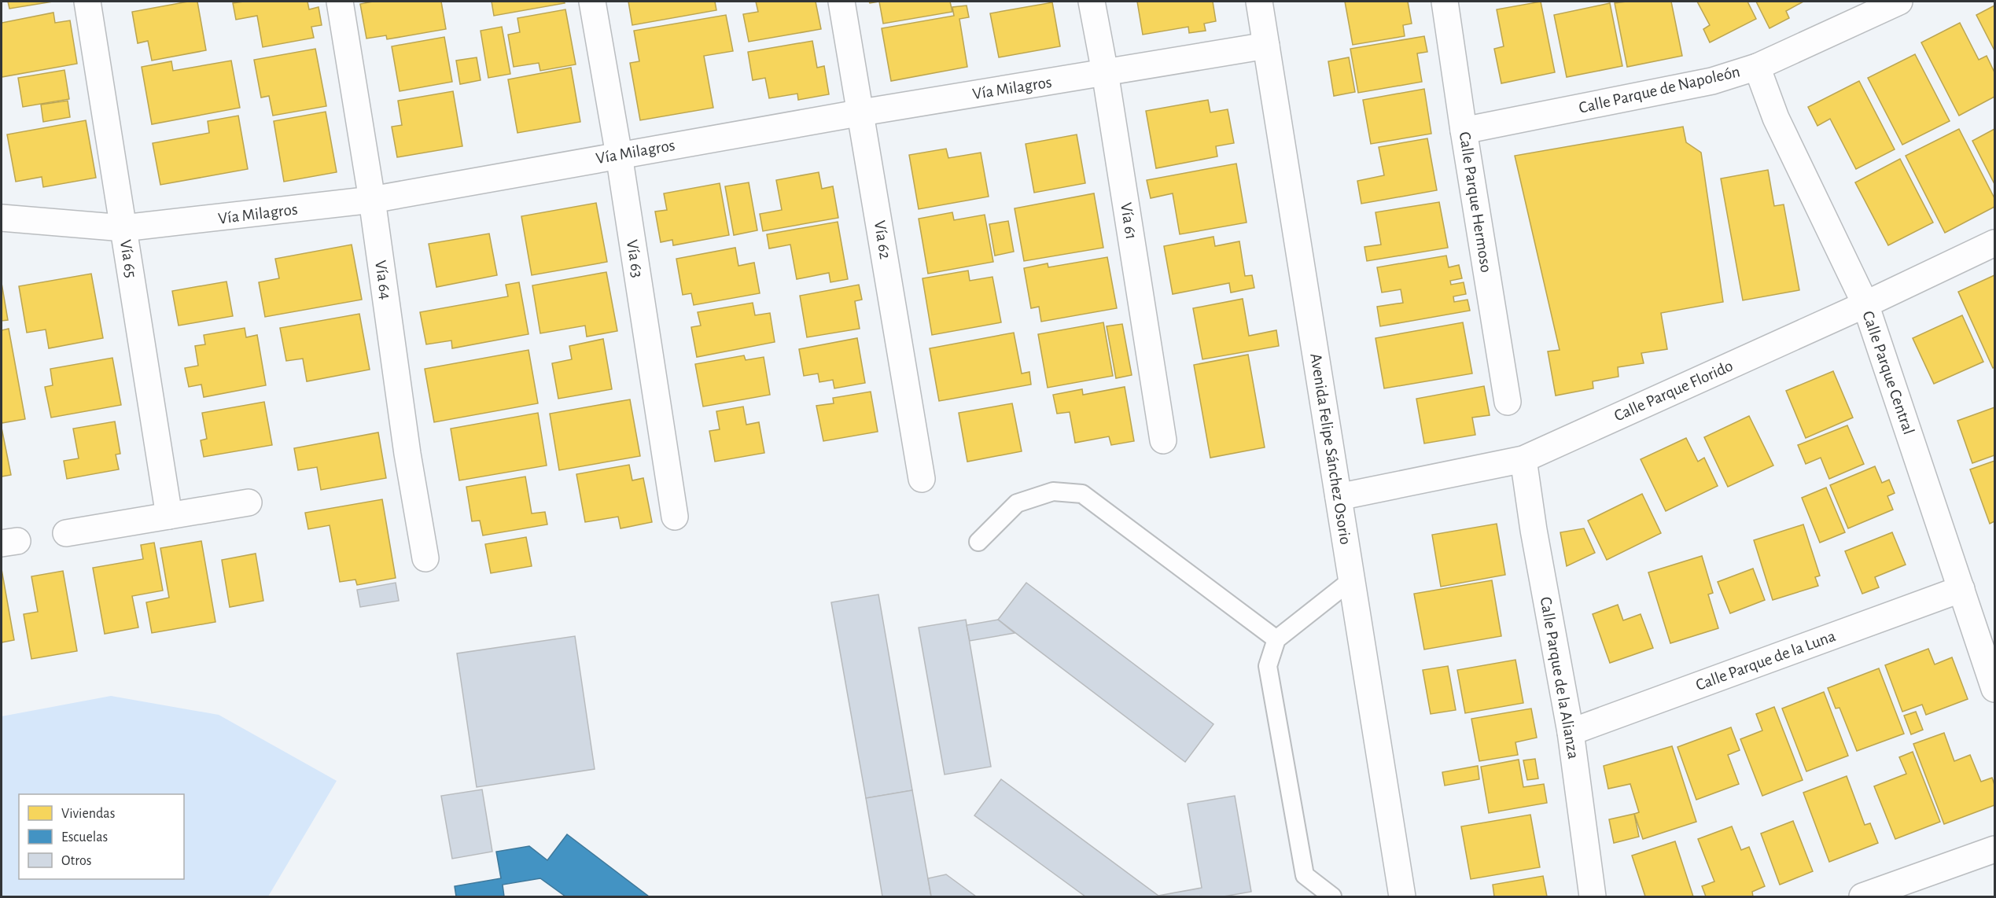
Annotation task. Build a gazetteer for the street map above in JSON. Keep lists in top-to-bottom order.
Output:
{
  "streets": {
    "street": [
      "Vía Milagros",
      "Calle Parque de Napoleón",
      "Calle Parque Hermoso",
      "Vía 61",
      "Vía 62",
      "Vía 65",
      "Vía 63",
      "Vía 64",
      "Calle Parque Central",
      "Calle Parque Florido",
      "Avenida Felipe Sánchez Osorio",
      "Calle Parque de la Luna",
      "Calle Parque de la Alianza"
    ]
  },
  "crossings": [
    ["Vía Milagros", "Vía 61"],
    ["Vía Milagros", "Vía 62"],
    ["Vía Milagros", "Vía 65"],
    ["Vía Milagros", "Vía 63"],
    ["Vía Milagros", "Vía 64"],
    ["Vía Milagros", "Avenida Felipe Sánchez Osorio"],
    ["Calle Parque de Napoleón", "Calle Parque Hermoso"],
    ["Calle Parque de Napoleón", "Calle Parque Central"],
    ["Calle Parque Central", "Calle Parque Florido"],
    ["Calle Parque Central", "Calle Parque de la Luna"],
    ["Calle Parque Florido", "Avenida Felipe Sánchez Osorio"],
    ["Calle Parque Florido", "Calle Parque de la Alianza"],
    ["Calle Parque de la Luna", "Calle Parque de la Alianza"]
  ],
  "legend": ["Viviendas", "Escuelas", "Otros"]
}
